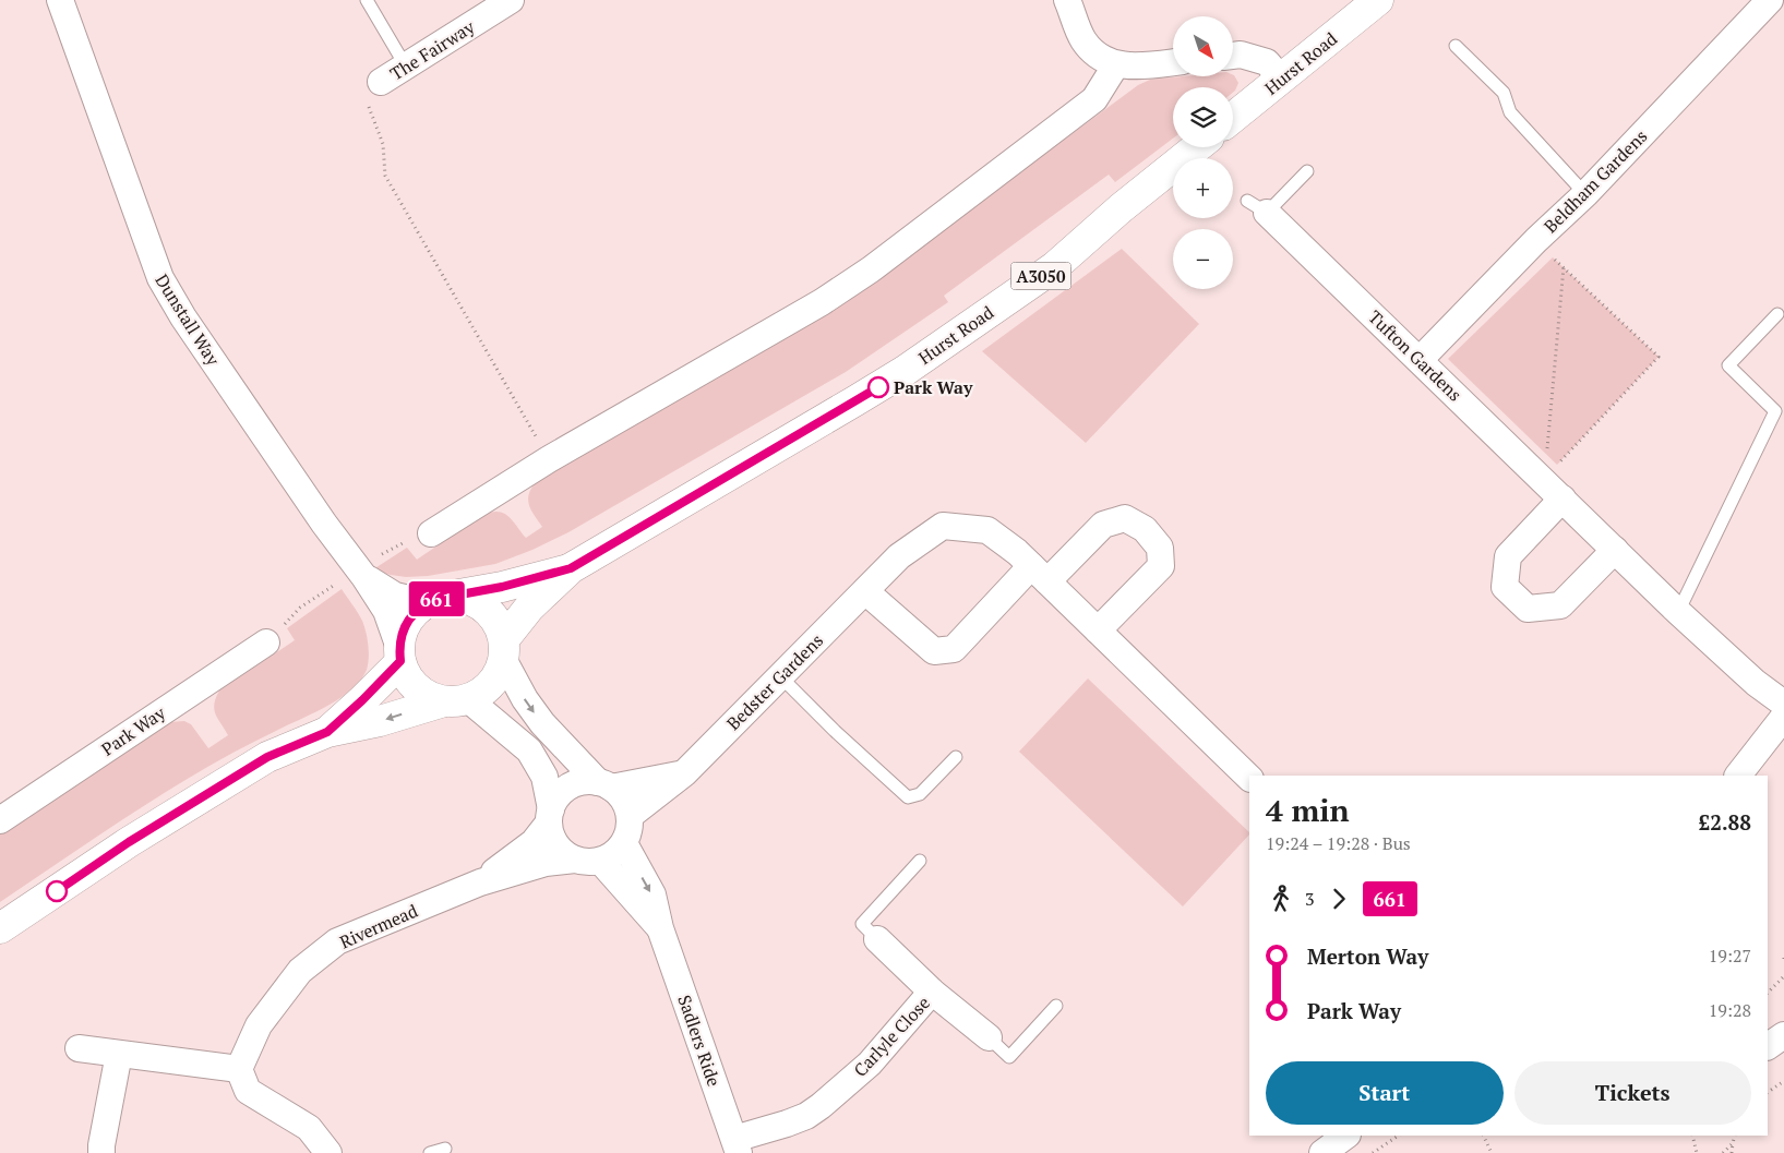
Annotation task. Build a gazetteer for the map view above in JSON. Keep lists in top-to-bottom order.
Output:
{
  "streets": {
    "main road": ["Hurst Road", "A3050"],
    "street": [
      "The Fairway",
      "Beldham Gardens",
      "Dunstall Way",
      "Tufton Gardens",
      "Bedster Gardens",
      "Park Way",
      "Rivermead",
      "Carlyle Close",
      "Sadlers Ride"
    ]
  },
  "crossings": [
    ["Hurst Road", "Dunstall Way"],
    ["Beldham Gardens", "Tufton Gardens"],
    ["Bedster Gardens", "Rivermead"],
    ["Bedster Gardens", "Sadlers Ride"],
    ["Rivermead", "Sadlers Ride"],
    ["Carlyle Close", "Sadlers Ride"]
  ],
  "places": ["Park Way"],
  "lines": ["bus line 661"],
  "north": "bottom right",
  "page": {
    "on_map": "661",
    "map_buttons": ["+", "−"],
    "heading": ["4 min", "19:24 – 19:28 · Bus", "£2.88"],
    "legs": ["3", "661"],
    "list": [
      {
        "name": "Merton Way",
        "value": "19:27"
      },
      {
        "name": "Park Way",
        "value": "19:28"
      }
    ],
    "buttons": ["Start", "Tickets"]
  }
}
